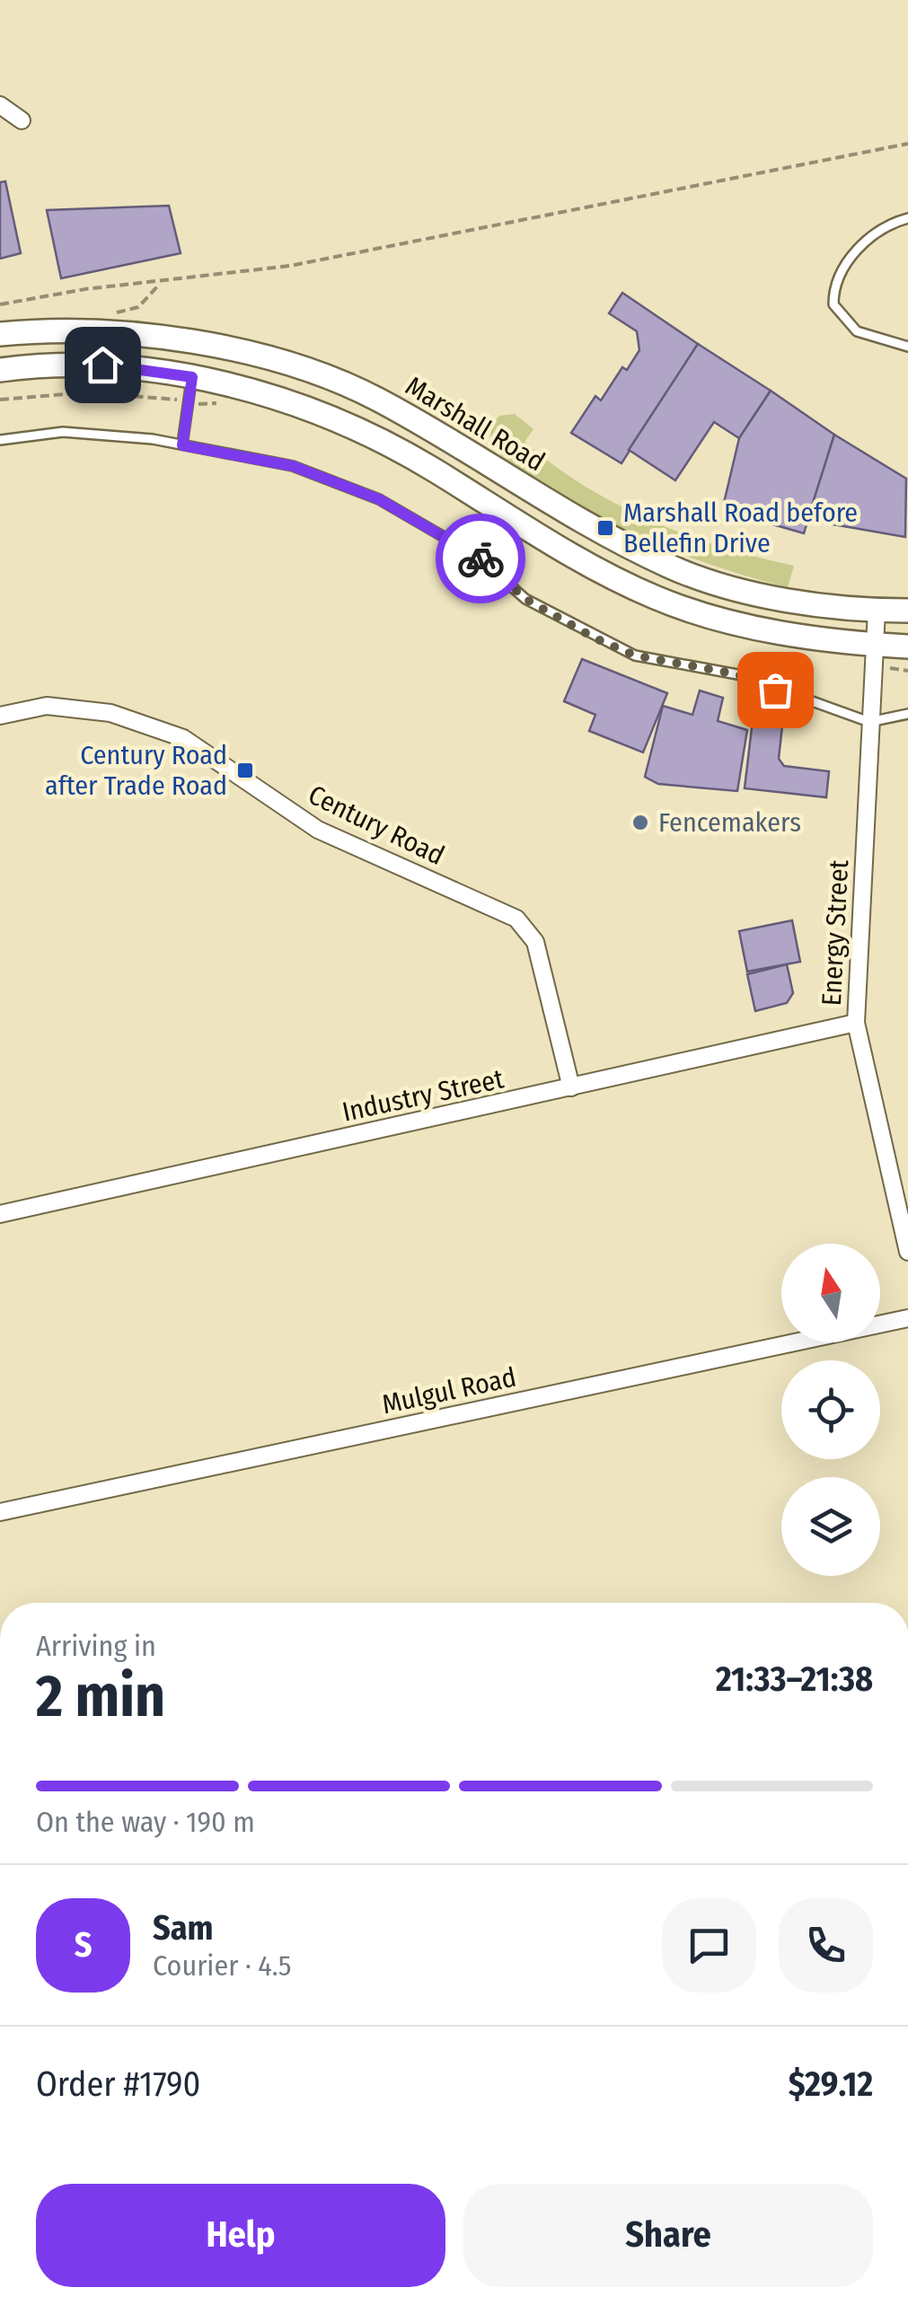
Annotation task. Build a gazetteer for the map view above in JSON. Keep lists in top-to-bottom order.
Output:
{
  "streets": {
    "main road": ["Marshall Road"],
    "street": [
      "Century Road",
      "Energy Street",
      "Industry Street",
      "Mulgul Road"
    ]
  },
  "crossings": [
    ["Marshall Road", "Energy Street"],
    ["Century Road", "Industry Street"],
    ["Energy Street", "Industry Street"]
  ],
  "places": {
    "transit": ["Marshall Road before Bellefin Drive", "Century Road after Trade Road"],
    "other": ["Fencemakers"]
  },
  "north": "top",
  "page": {
    "heading": ["2 min", "Arriving in", "21:33–21:38"],
    "panel": [
      "Sam",
      "Courier · 4.5",
      "Order #1790",
      "$29.12"
    ],
    "bar": "On the way · 190 m",
    "round": "S",
    "buttons": ["Help", "Share"]
  }
}
